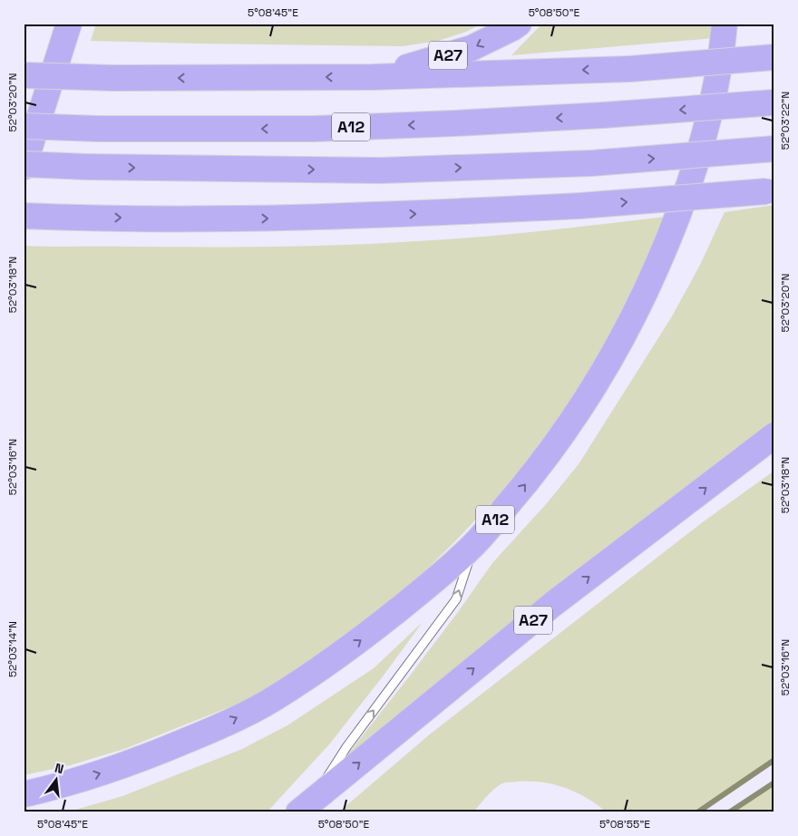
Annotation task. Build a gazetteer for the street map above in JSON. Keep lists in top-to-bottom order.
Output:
{
  "streets": {
    "highway": ["A27", "A12"]
  },
  "north": "top",
  "coordinates": [
    "5°08'45\"E",
    "5°08'50\"E",
    "52°03'20\"N",
    "52°03'22\"N",
    "52°03'18\"N",
    "52°03'16\"N",
    "52°03'14\"N",
    "5°08'55\"E"
  ]
}
